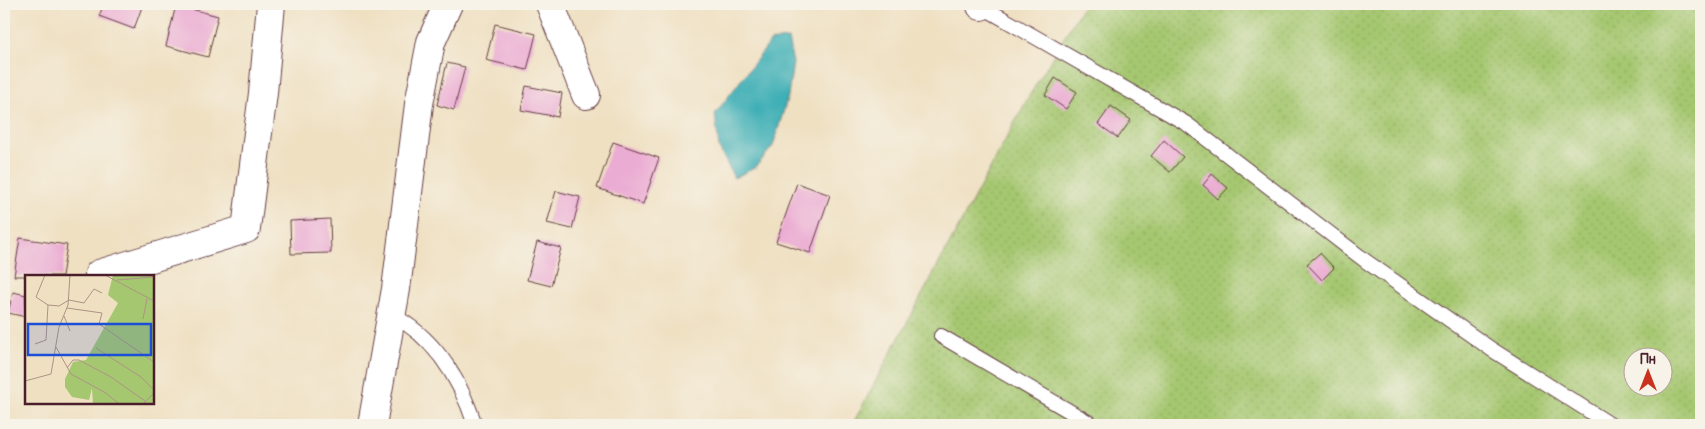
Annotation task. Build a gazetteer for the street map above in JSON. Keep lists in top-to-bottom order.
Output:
{
  "north": "top"
}
